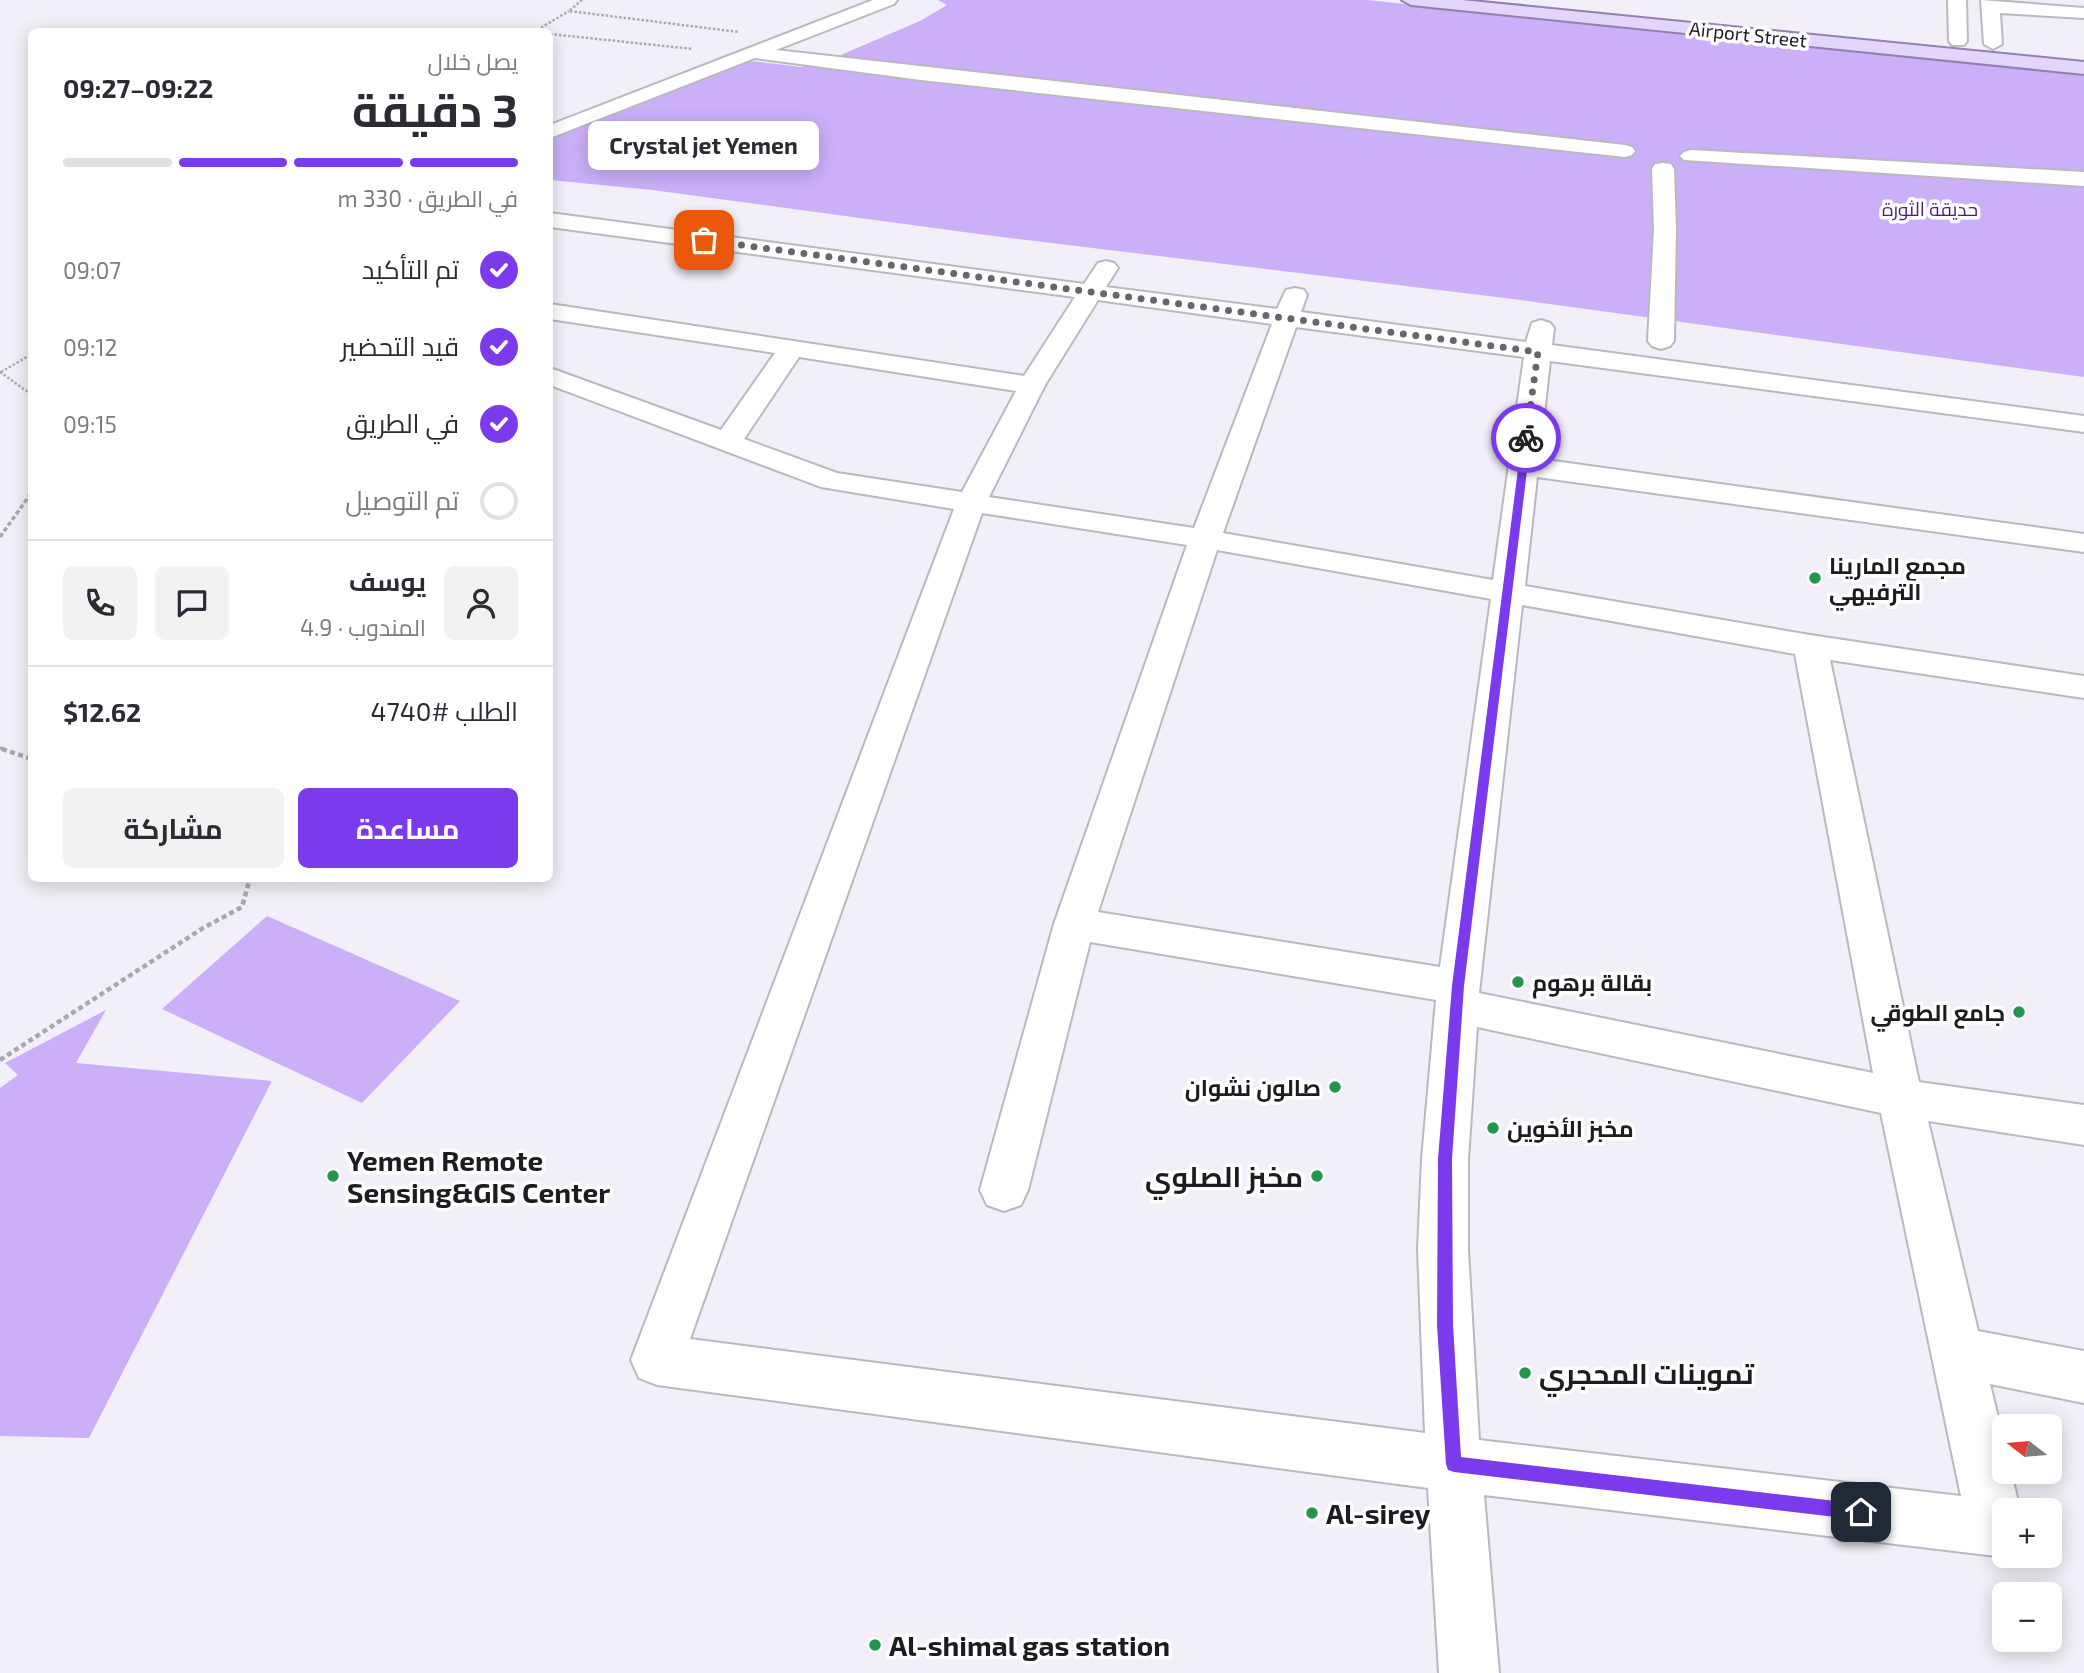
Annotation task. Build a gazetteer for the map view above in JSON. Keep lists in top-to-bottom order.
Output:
{
  "streets": {
    "main road": ["Airport Street"]
  },
  "parks": ["حديقة الثورة"],
  "places": [
    "Crystal jet Yemen",
    "مجمع المارينا الترفيهي",
    "بقالة برهوم",
    "جامع الطوقي",
    "صالون نشوان",
    "مخبز الأخوين",
    "Yemen Remote Sensing&GIS Center",
    "مخبز الصلوي",
    "تموينات المحجري",
    "Al-sirey",
    "Al-shimal gas station"
  ],
  "north": "left",
  "page": {
    "heading": ["3 دقيقة", "يصل خلال", "09:22–09:27"],
    "panel": [
      "يوسف",
      "المندوب · 4.9",
      "الطلب #4740",
      "$12.62"
    ],
    "bubble": "Crystal jet Yemen",
    "bar": "في الطريق · 330 m",
    "list": [
      ["تم التأكيد", "09:07"],
      ["قيد التحضير", "09:12"],
      ["في الطريق", "09:15"],
      "تم التوصيل"
    ],
    "buttons": ["مساعدة", "مشاركة"],
    "map_buttons": ["+", "−"]
  }
}
